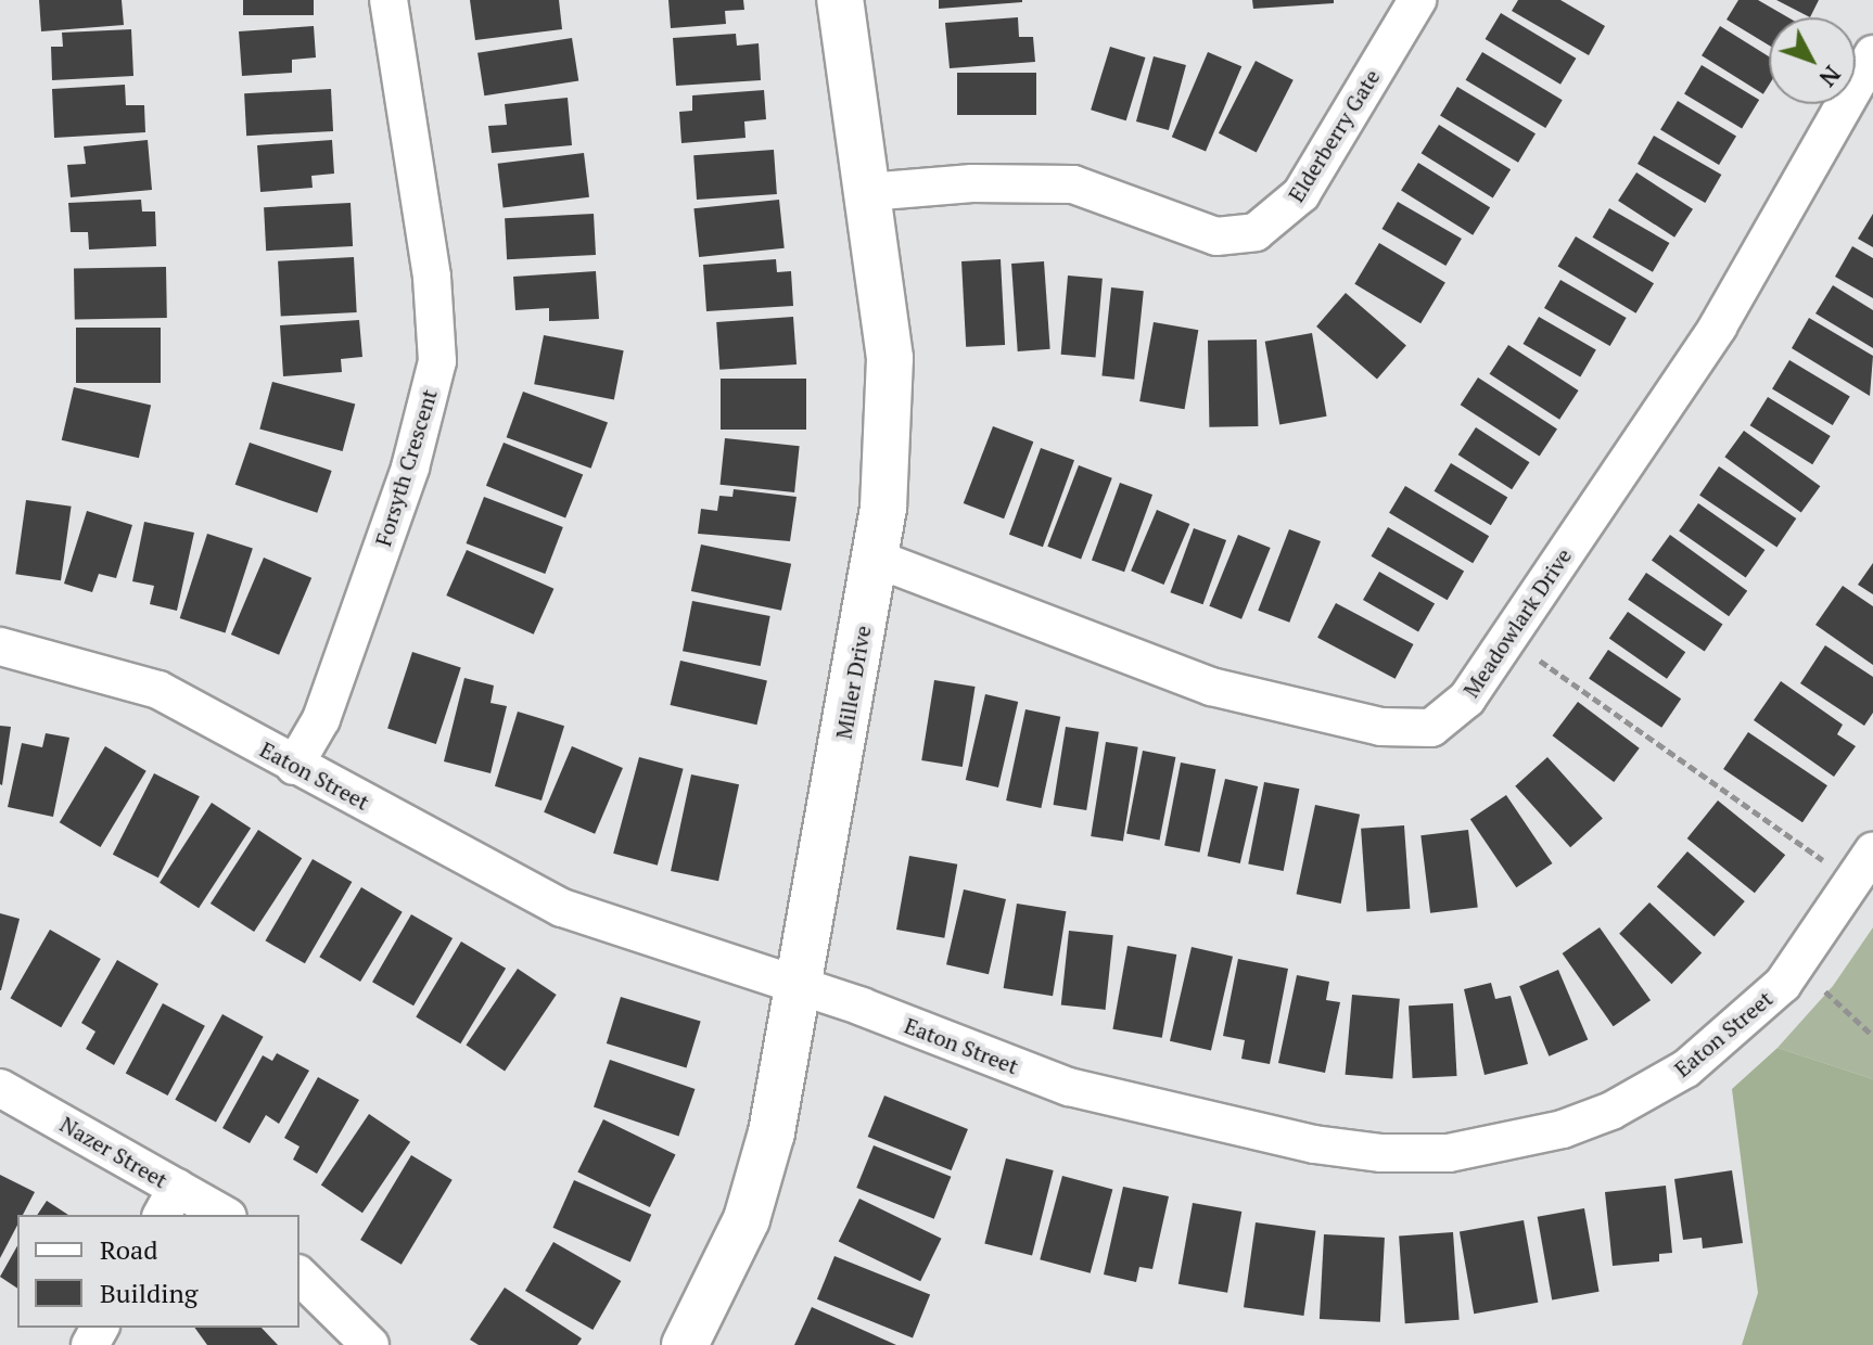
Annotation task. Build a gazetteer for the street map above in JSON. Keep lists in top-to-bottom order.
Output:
{
  "streets": {
    "street": [
      "Elderberry Gate",
      "Forsyth Crescent",
      "Meadowlark Drive",
      "Miller Drive",
      "Eaton Street",
      "Nazer Street"
    ]
  },
  "crossings": [
    ["Elderberry Gate", "Miller Drive"],
    ["Forsyth Crescent", "Eaton Street"],
    ["Meadowlark Drive", "Miller Drive"],
    ["Miller Drive", "Eaton Street"]
  ],
  "legend": ["Road", "Building"],
  "north": "bottom right"
}
